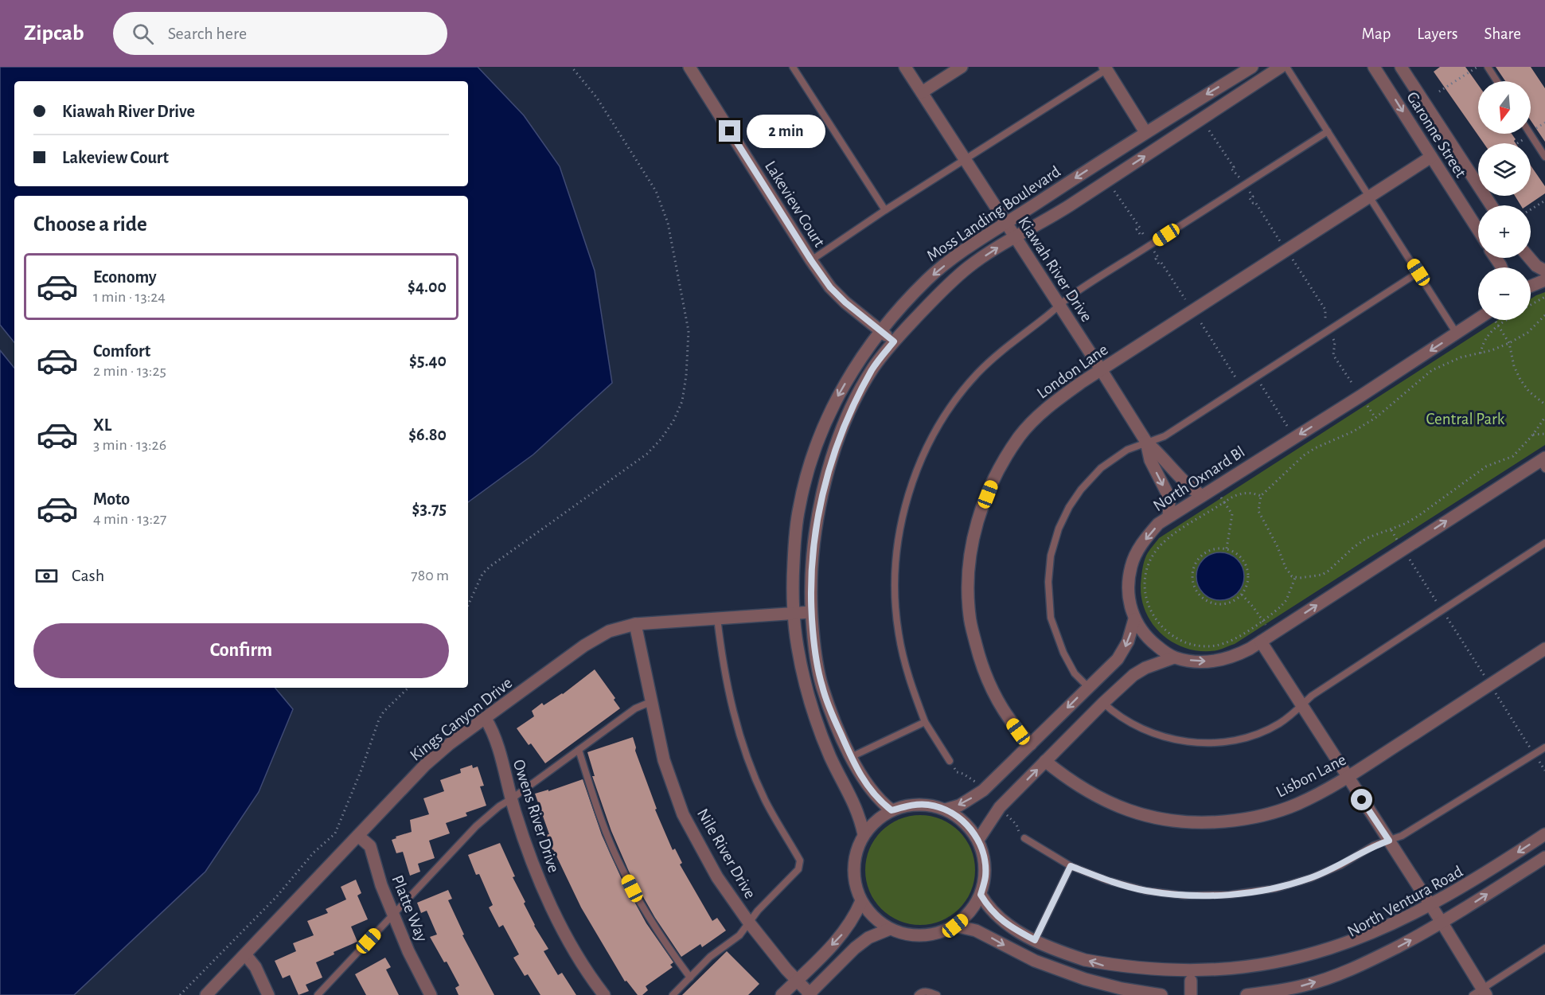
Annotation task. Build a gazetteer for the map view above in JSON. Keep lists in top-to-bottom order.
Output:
{
  "streets": {
    "street": [
      "Garonne Street",
      "Lakeview Court",
      "Moss Landing Boulevard",
      "Kiawah River Drive",
      "London Lane",
      "North Oxnard Bl",
      "Kings Canyon Drive",
      "Lisbon Lane",
      "Owens River Drive",
      "Nile River Drive",
      "North Ventura Road",
      "Platte Way"
    ]
  },
  "crossings": [
    ["Garonne Street", "London Lane"],
    ["Lakeview Court", "Moss Landing Boulevard"],
    ["Moss Landing Boulevard", "Kiawah River Drive"],
    ["Moss Landing Boulevard", "Kings Canyon Drive"],
    ["Kiawah River Drive", "London Lane"],
    ["Kiawah River Drive", "North Oxnard Bl"],
    ["Kings Canyon Drive", "Owens River Drive"],
    ["Kings Canyon Drive", "Nile River Drive"],
    ["Kings Canyon Drive", "Platte Way"]
  ],
  "parks": ["Central Park"],
  "north": "bottom",
  "page": {
    "header": "Zipcab",
    "search": "Search here",
    "nav": ["Map", "Layers", "Share"],
    "map_buttons": ["+", "−"],
    "banner": ["Kiawah River Drive", "Lakeview Court"],
    "bubble": "2 min",
    "heading": "Choose a ride",
    "list": [
      {
        "name": "Economy",
        "note": "1 min · 13:24",
        "value": "$4.00"
      },
      {
        "name": "Comfort",
        "note": "2 min · 13:25",
        "value": "$5.40"
      },
      {
        "name": "XL",
        "note": "3 min · 13:26",
        "value": "$6.80"
      },
      {
        "name": "Moto",
        "note": "4 min · 13:27",
        "value": "$3.75"
      }
    ],
    "pay": ["Cash", "780 m"],
    "buttons": "Confirm"
  }
}
